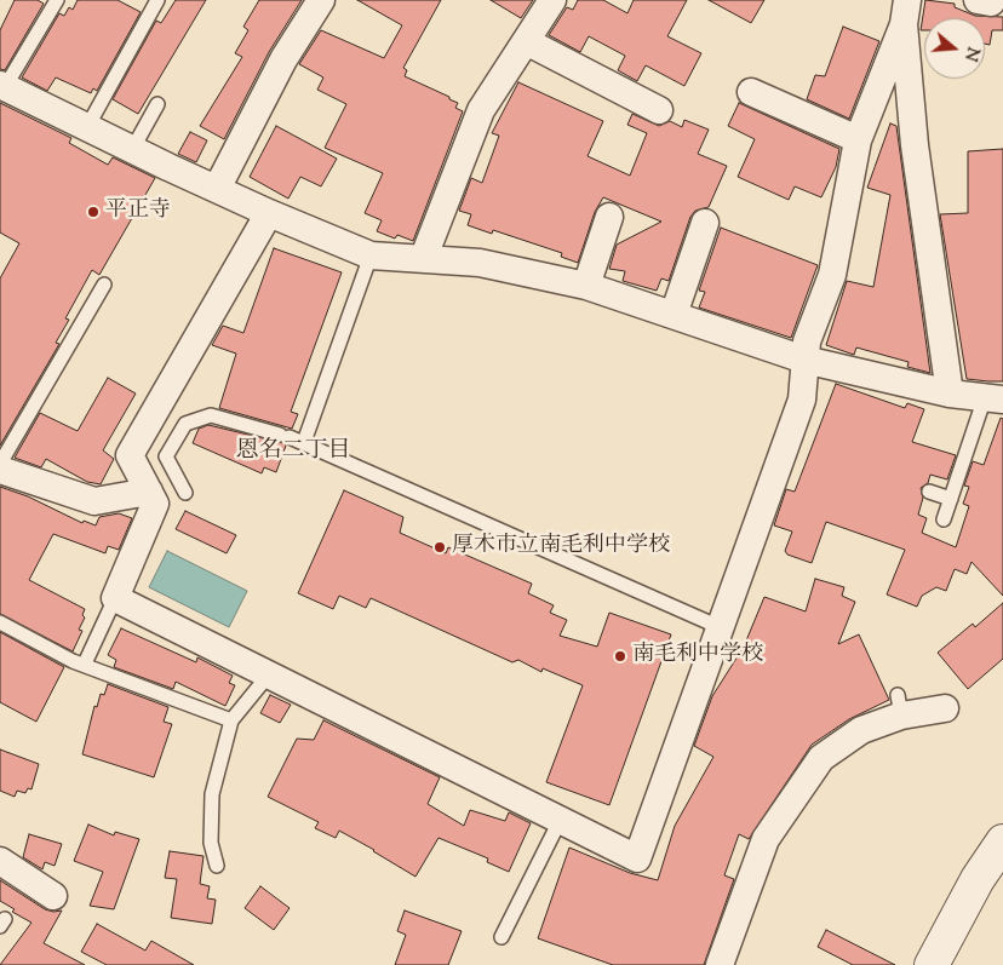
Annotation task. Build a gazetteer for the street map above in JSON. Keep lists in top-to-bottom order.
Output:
{
  "districts": ["恩名二丁目"],
  "places": ["平正寺", "厚木市立南毛利中学校", "南毛利中学校"],
  "north": "right"
}
